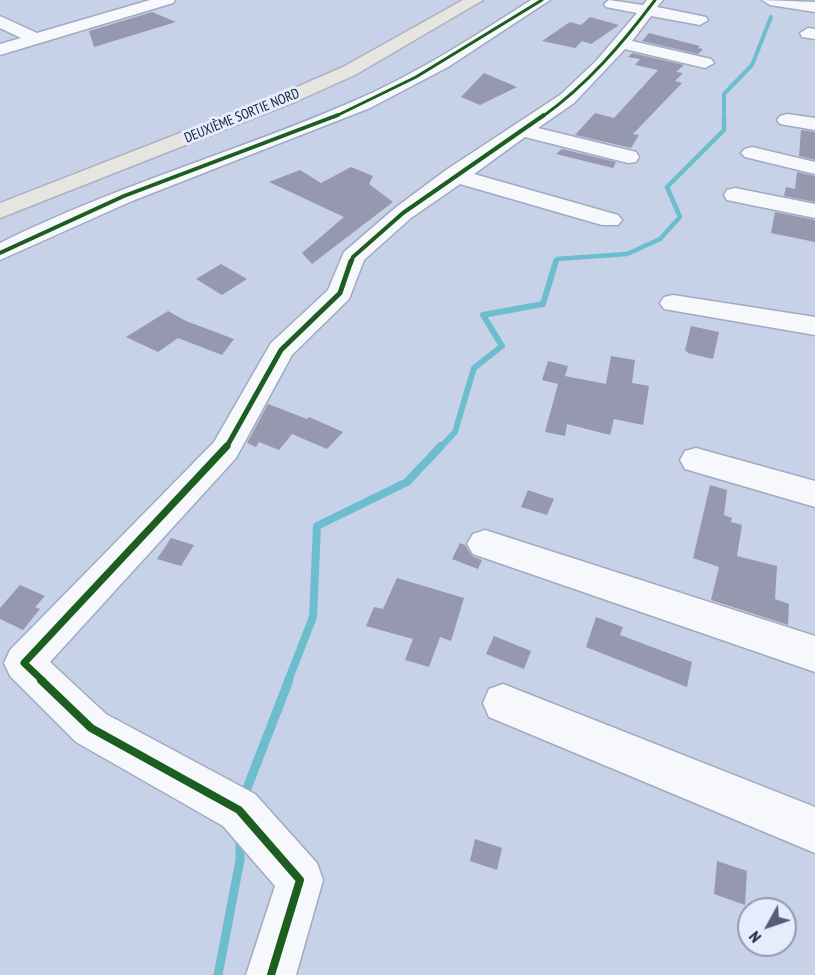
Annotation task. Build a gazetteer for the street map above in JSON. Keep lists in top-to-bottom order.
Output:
{
  "streets": {
    "main road": ["DEUXIÈME SORTIE NORD"]
  },
  "north": "bottom left"
}
